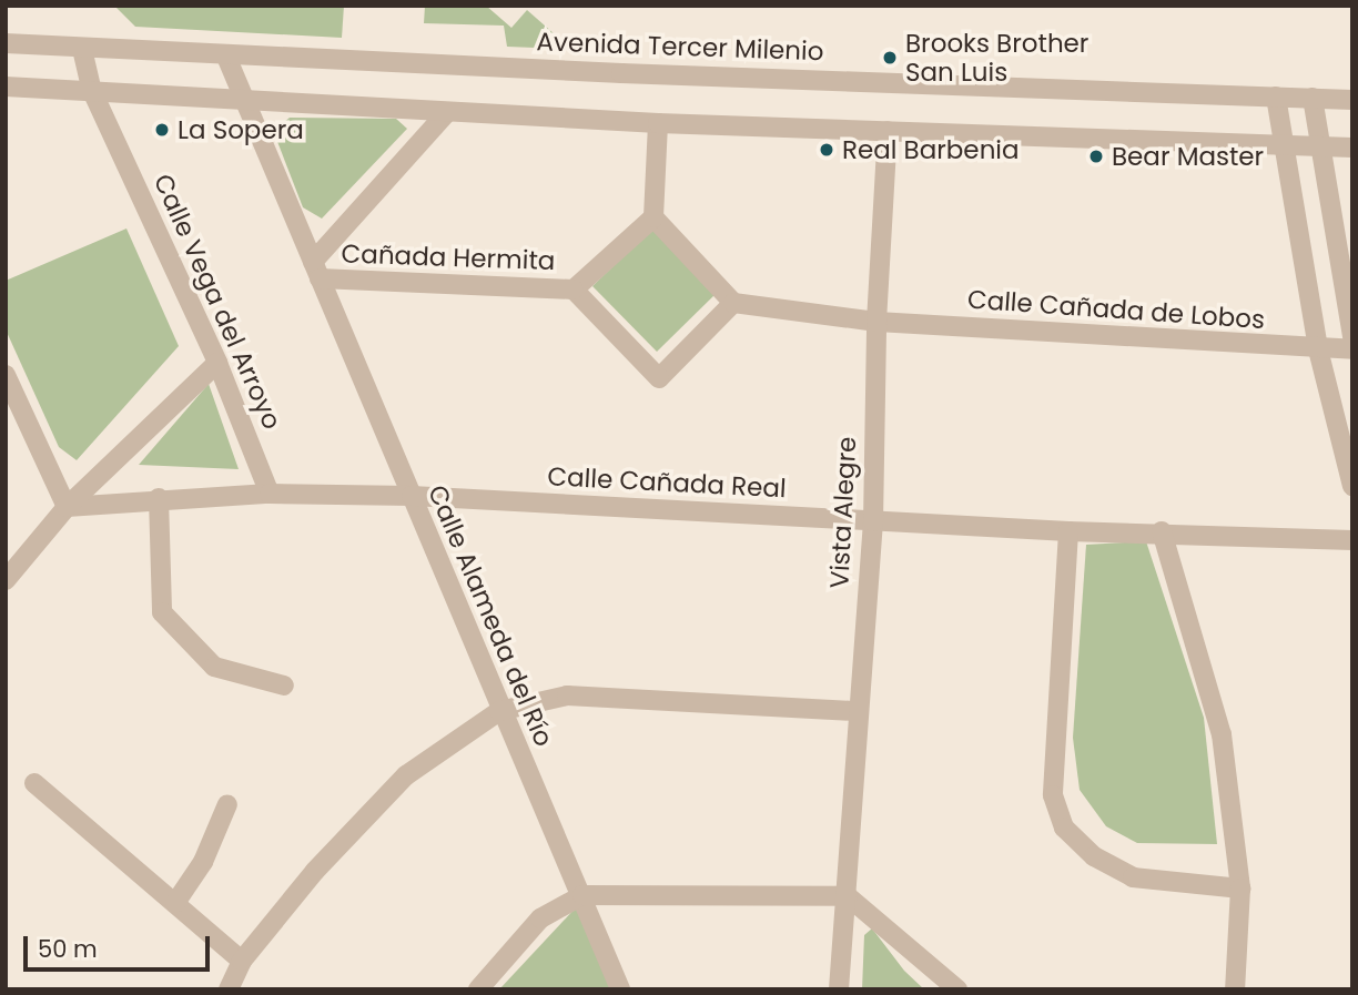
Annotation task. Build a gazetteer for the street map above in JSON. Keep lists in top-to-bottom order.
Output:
{
  "streets": {
    "street": [
      "Avenida Tercer Milenio",
      "Cañada Hermita",
      "Calle Vega del Arroyo",
      "Calle Cañada de Lobos",
      "Calle Cañada Real",
      "Vista Alegre",
      "Calle Alameda del Río"
    ]
  },
  "crossings": [
    ["Avenida Tercer Milenio", "Calle Vega del Arroyo"],
    ["Avenida Tercer Milenio", "Calle Alameda del Río"],
    ["Cañada Hermita", "Calle Alameda del Río"],
    ["Calle Vega del Arroyo", "Calle Cañada Real"],
    ["Calle Cañada de Lobos", "Vista Alegre"],
    ["Calle Cañada Real", "Vista Alegre"],
    ["Calle Cañada Real", "Calle Alameda del Río"]
  ],
  "places": [
    "Brooks Brother San Luis",
    "La Sopera",
    "Real Barbenia",
    "Bear Master"
  ],
  "scale_bar": "50 m"
}
